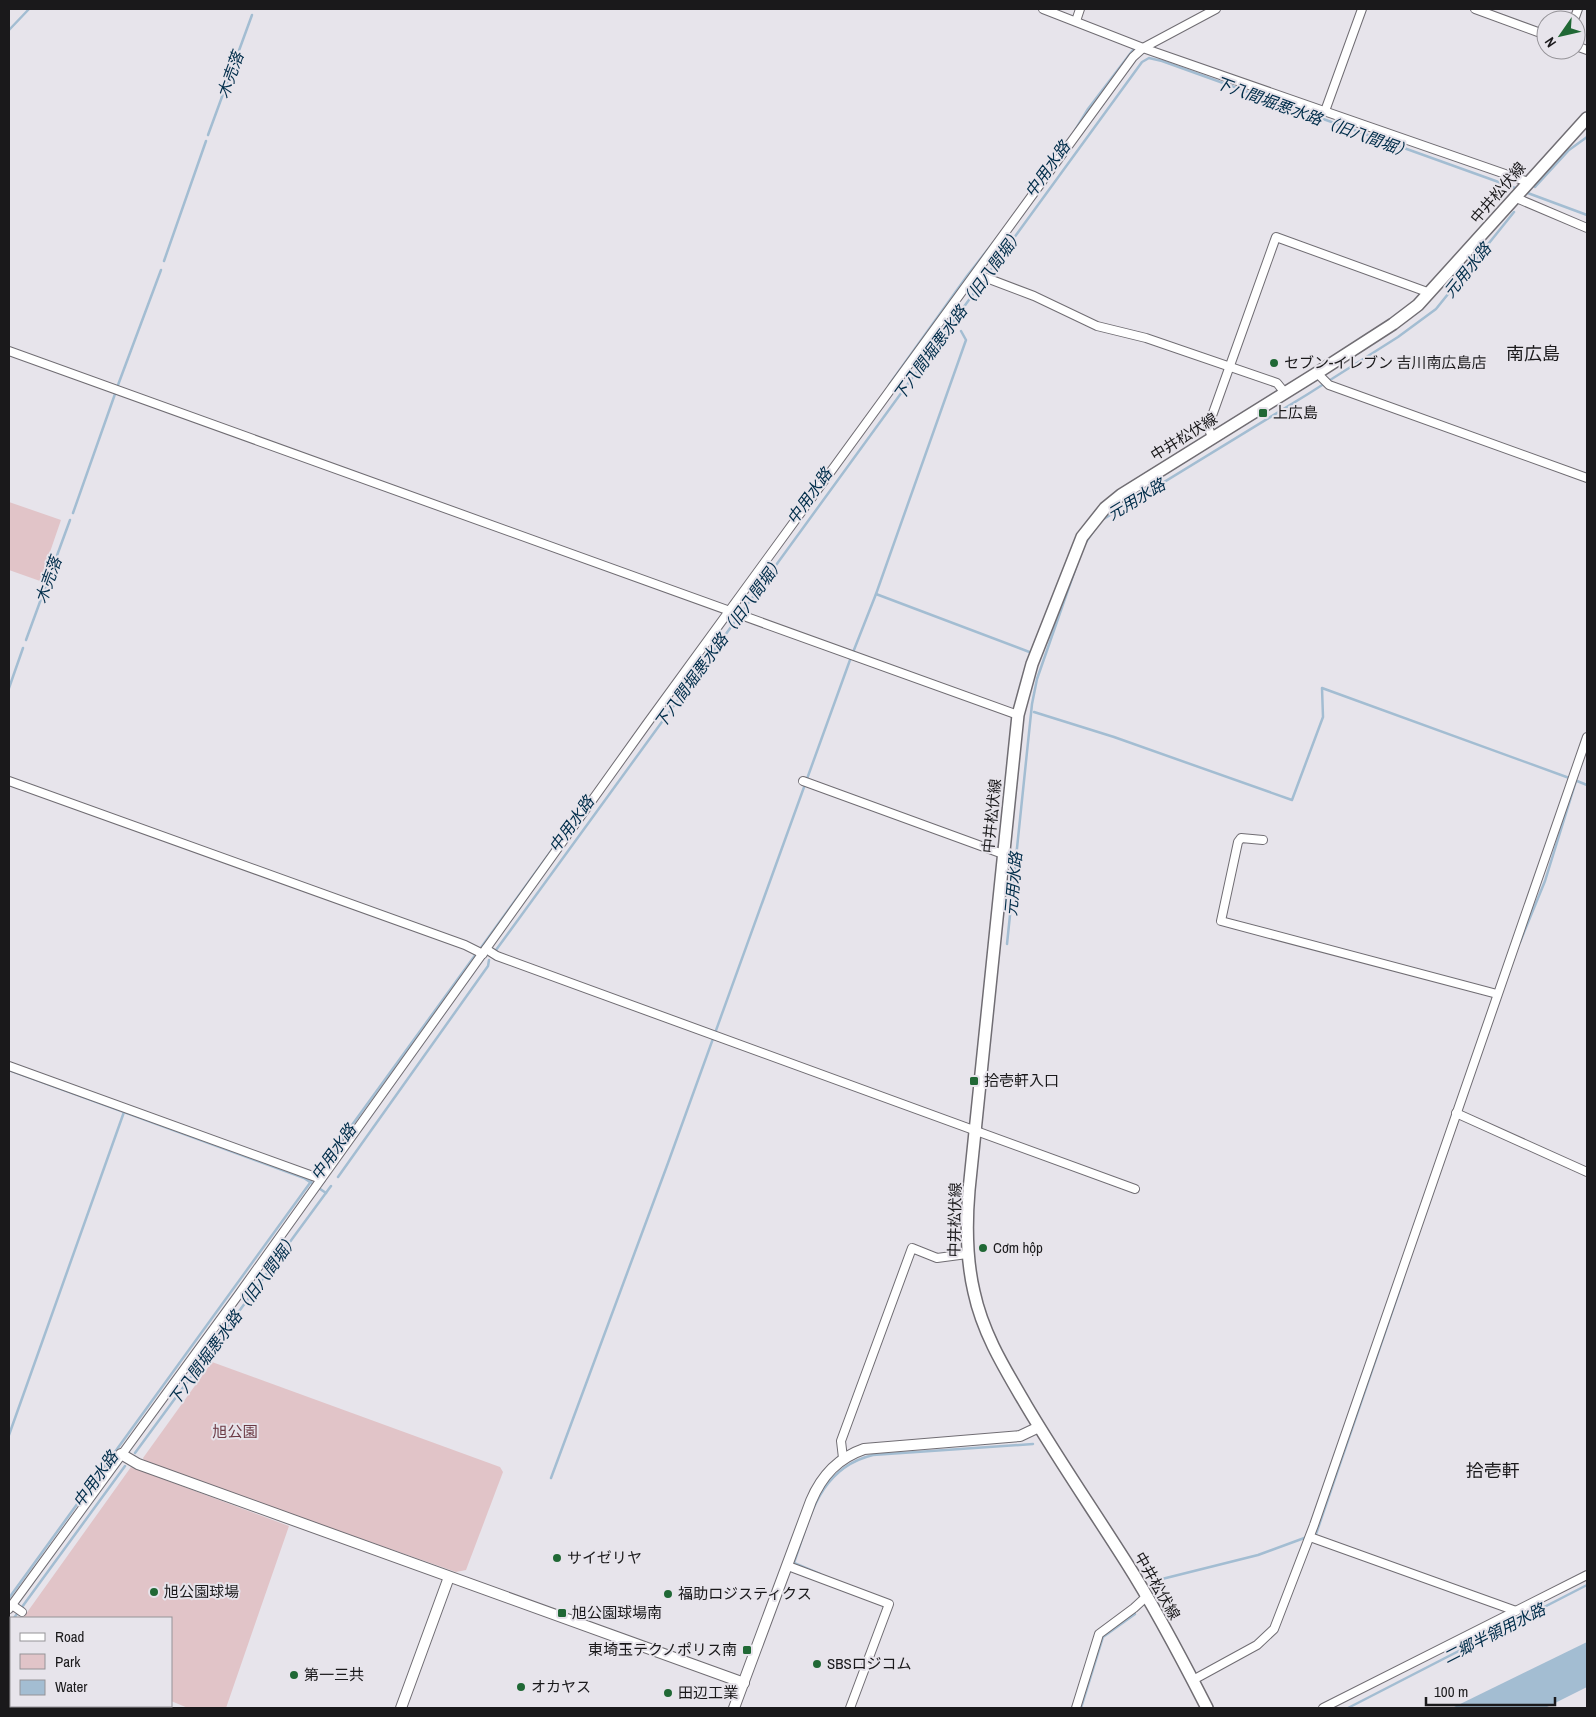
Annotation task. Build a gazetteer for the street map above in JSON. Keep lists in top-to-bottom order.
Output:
{
  "streets": {
    "main road": ["中井松伏線"]
  },
  "districts": ["南広島", "拾壱軒"],
  "water": [
    "木売落",
    "下八間堀悪水路（旧八間堀）",
    "中用水路",
    "元用水路",
    "二郷半領用水路"
  ],
  "parks": ["旭公園"],
  "places": {
    "other": [
      "セブン-イレブン 吉川南広島店",
      "Cơm hộp",
      "サイゼリヤ",
      "旭公園球場",
      "福助ロジスティクス",
      "SBSロジコム",
      "第一三共",
      "オカヤス",
      "田辺工業"
    ],
    "transit": [
      "上広島",
      "拾壱軒入口",
      "旭公園球場南",
      "東埼玉テクノポリス南"
    ]
  },
  "legend": ["Road", "Park", "Water"],
  "scale_bar": "100 m",
  "north": "bottom left"
}
